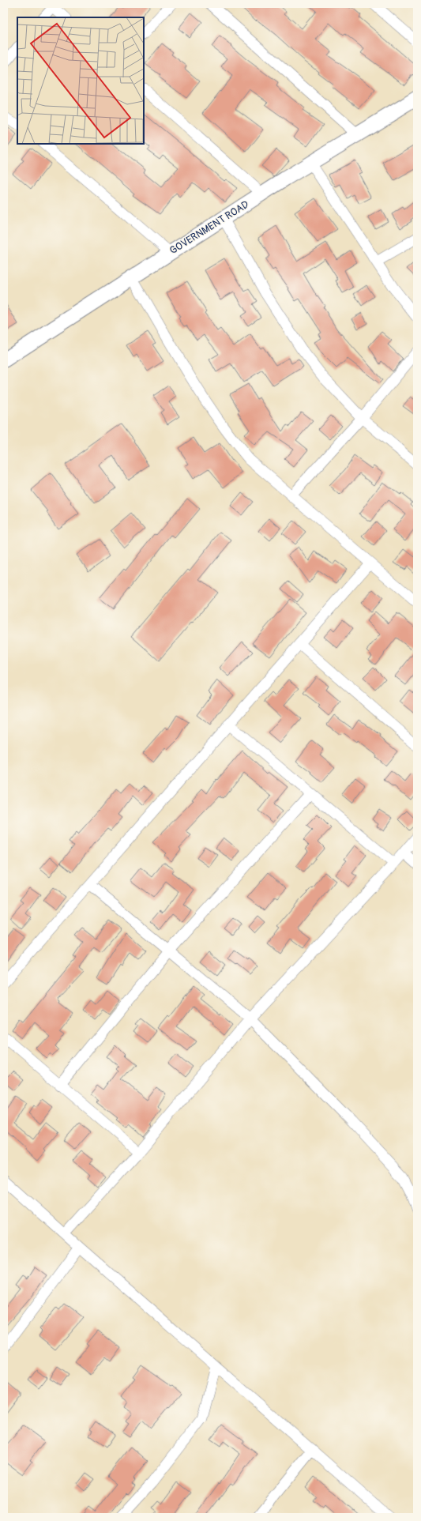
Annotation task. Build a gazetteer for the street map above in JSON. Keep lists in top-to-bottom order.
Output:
{
  "streets": {
    "street": ["GOVERNMENT ROAD"]
  }
}
